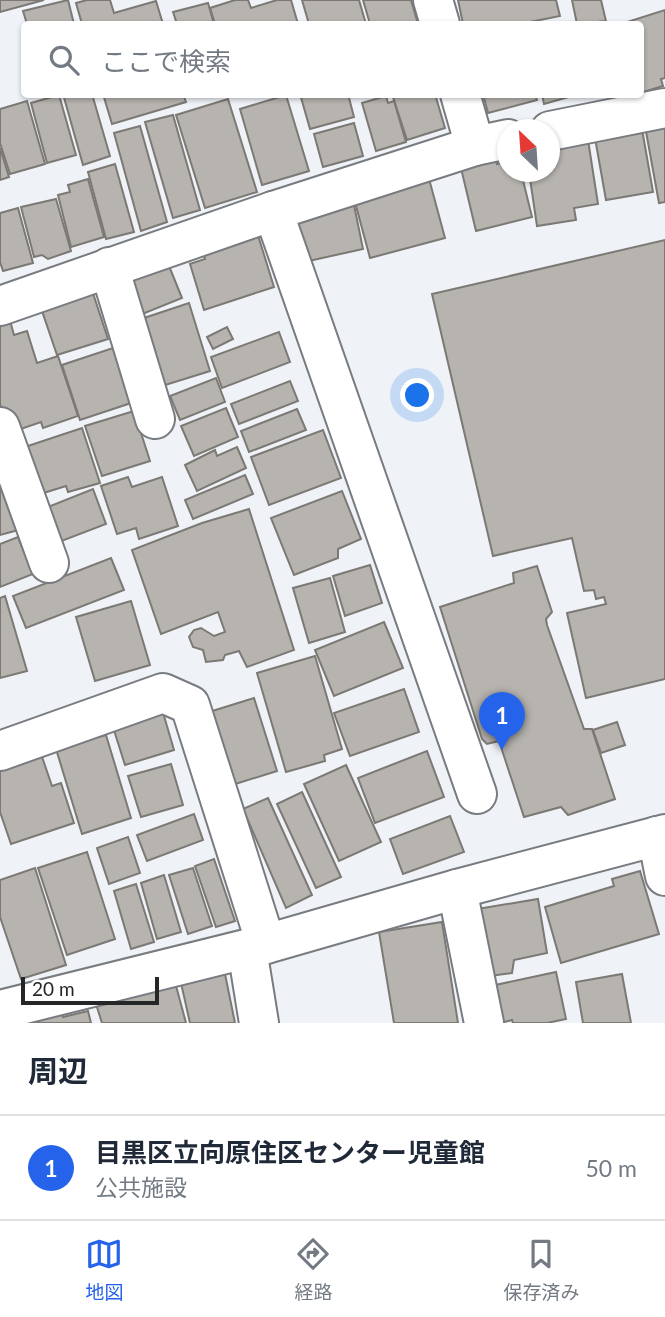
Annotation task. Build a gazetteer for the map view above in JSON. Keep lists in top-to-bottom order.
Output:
{
  "scale_bar": "20 m",
  "north": "top left",
  "page": {
    "search": "ここで検索",
    "pins": "1",
    "scale": "20 m",
    "heading": "周辺",
    "list": [
      {
        "mark": "1",
        "name": "目黒区立向原住区センター児童館",
        "note": "公共施設",
        "value": "50 m"
      }
    ],
    "nav": ["地図", "経路", "保存済み"]
  }
}
